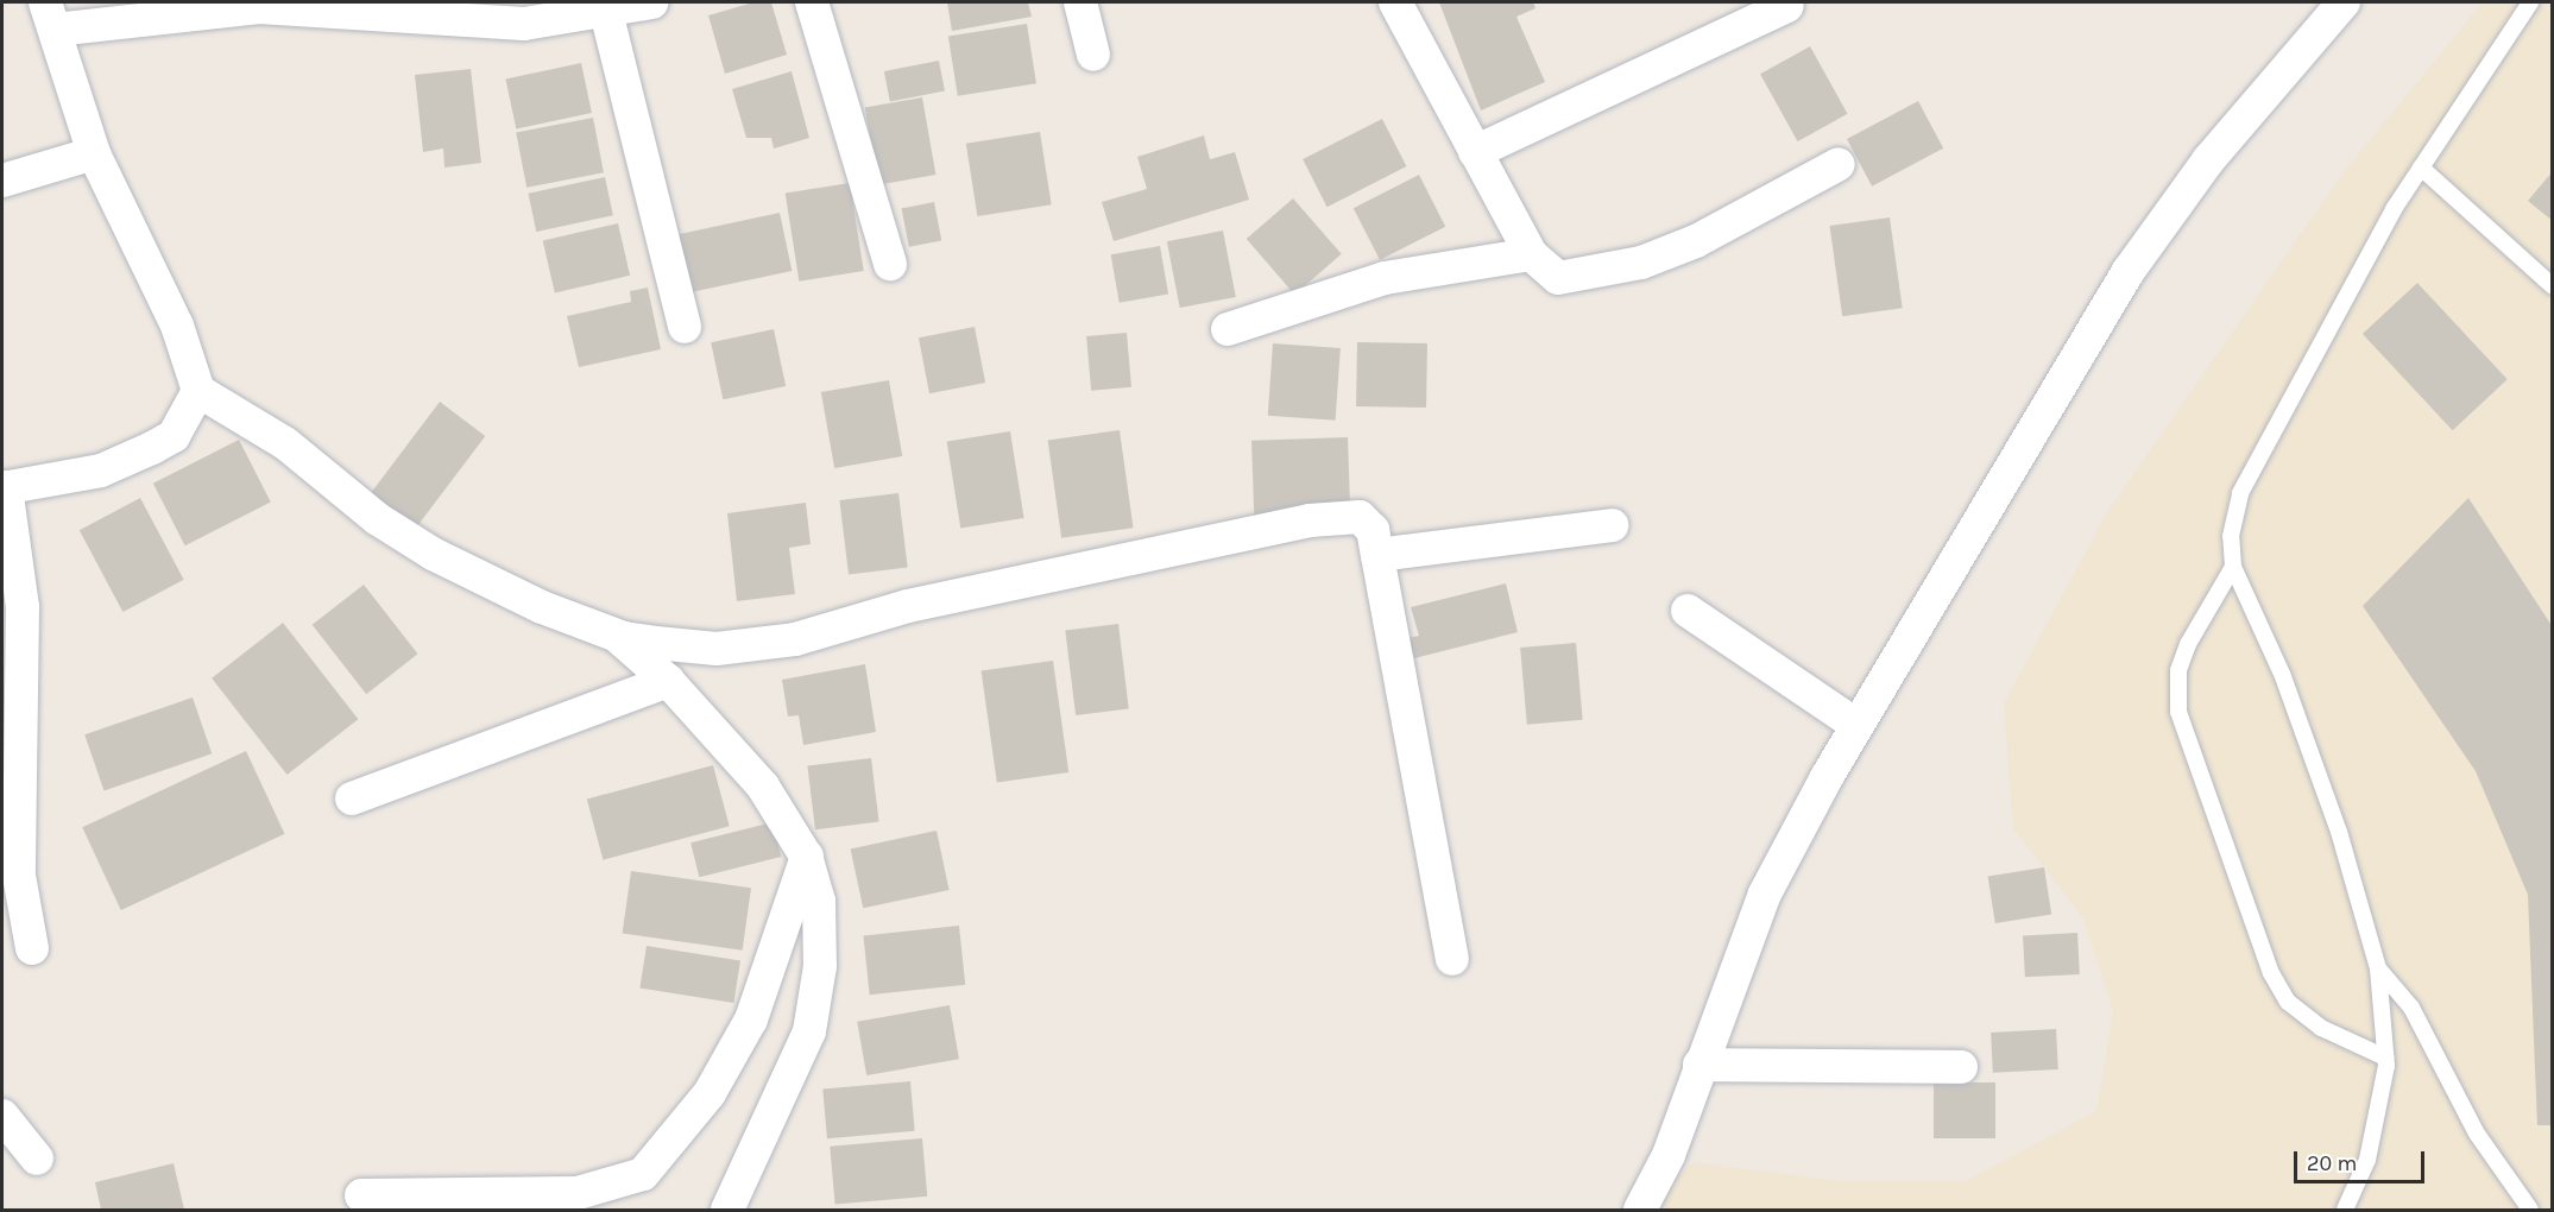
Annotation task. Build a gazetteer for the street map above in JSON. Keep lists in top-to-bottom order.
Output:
{
  "scale_bar": "20 m"
}
